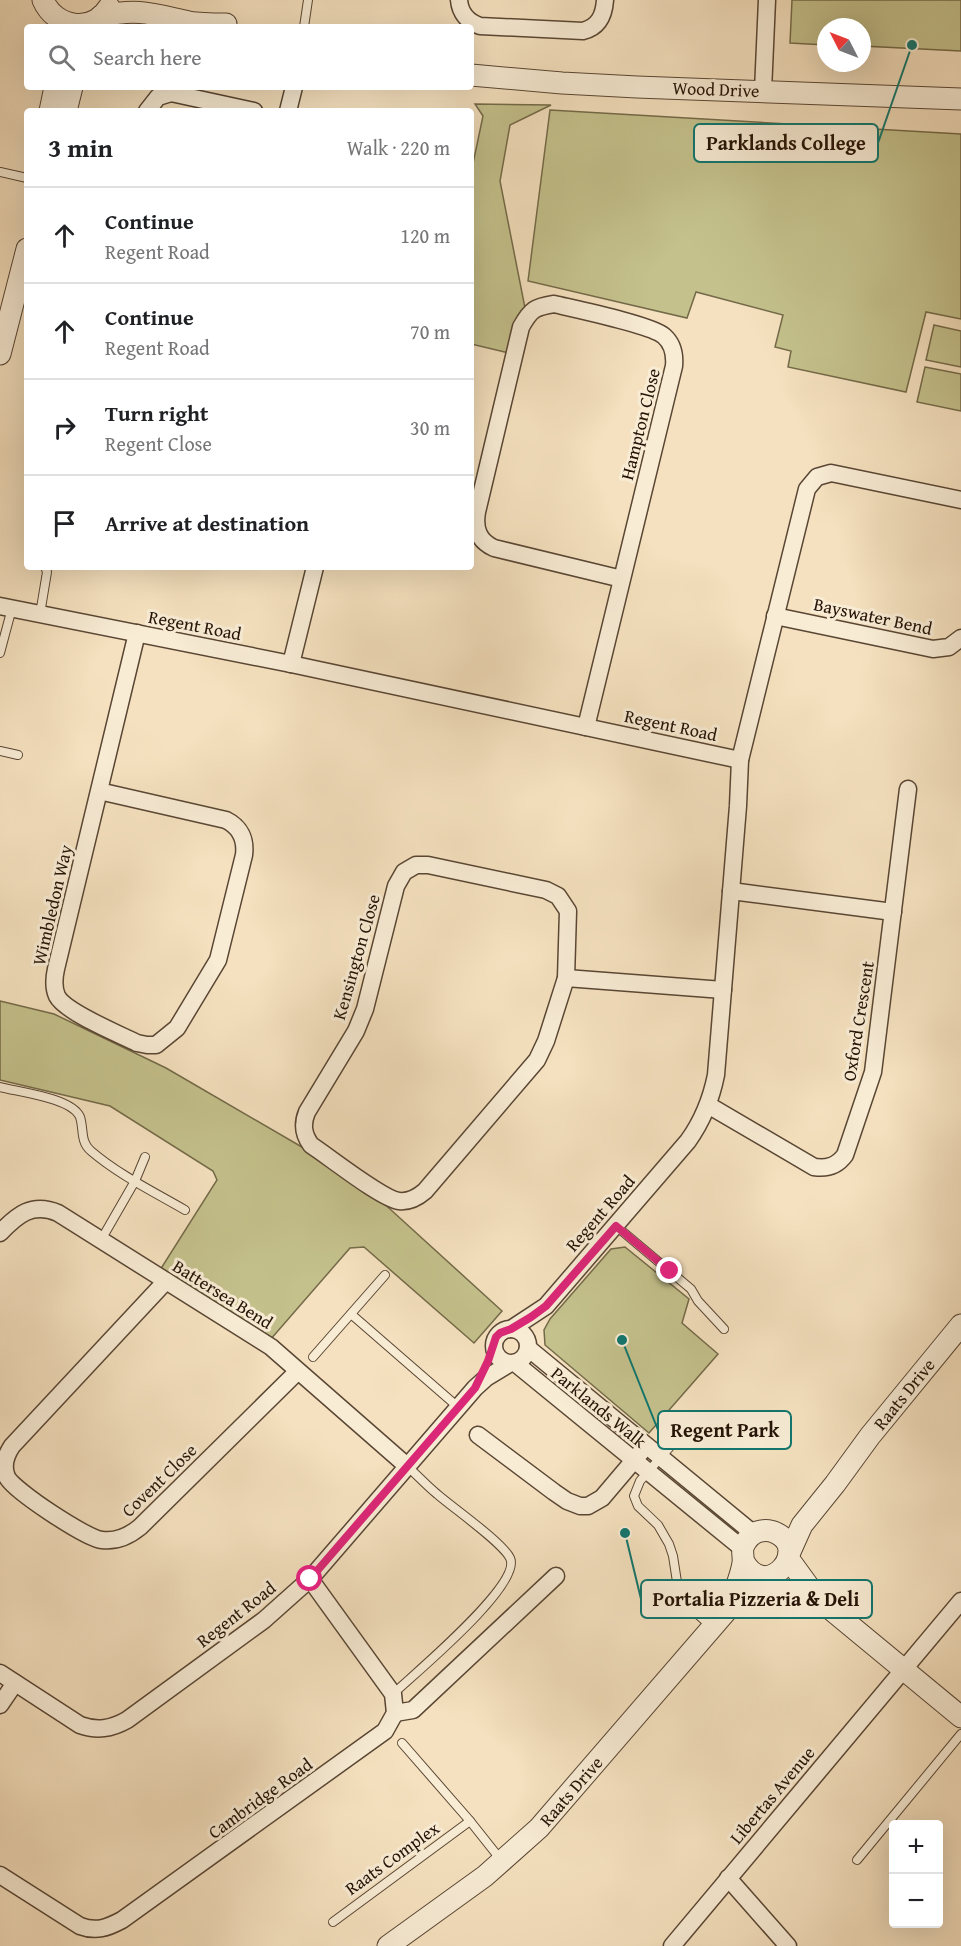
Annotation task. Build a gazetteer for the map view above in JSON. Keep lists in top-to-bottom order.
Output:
{
  "streets": {
    "street": [
      "Wood Drive",
      "Hampton Close",
      "Bayswater Bend",
      "Regent Road",
      "Wimbledon Way",
      "Kensington Close",
      "Oxford Crescent",
      "Battersea Bend",
      "Raats Drive",
      "Parklands Walk",
      "Covent Close",
      "Libertas Avenue",
      "Cambridge Road"
    ],
    "lane": ["Raats Complex"]
  },
  "crossings": [
    ["Hampton Close", "Regent Road"],
    ["Regent Road", "Wimbledon Way"],
    ["Regent Road", "Oxford Crescent"],
    ["Regent Road", "Battersea Bend"],
    ["Regent Road", "Parklands Walk"],
    ["Battersea Bend", "Covent Close"],
    ["Raats Drive", "Parklands Walk"]
  ],
  "places": ["Parklands College", "Regent Park", "Portalia Pizzeria & Deli"],
  "north": "top left",
  "page": {
    "search": "Search here",
    "heading": ["3 min", "Walk · 220 m"],
    "list": [
      ["Continue", "Regent Road", "120 m"],
      ["Continue", "Regent Road", "70 m"],
      ["Turn right", "Regent Close", "30 m"],
      "Arrive at destination"
    ],
    "map_buttons": ["+", "−"]
  }
}
